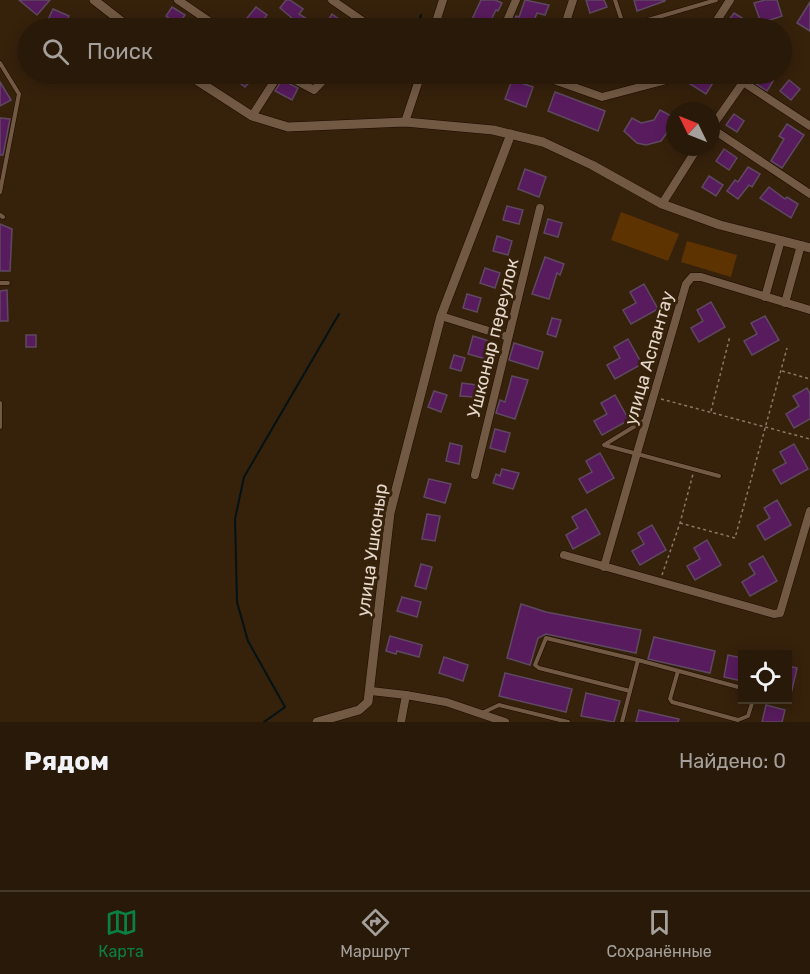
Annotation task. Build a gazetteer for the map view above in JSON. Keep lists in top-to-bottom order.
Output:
{
  "streets": {
    "street": ["Ушконыр переулок", "улица Аспантау", "улица Ушконыр"]
  },
  "north": "top left",
  "page": {
    "search": "Поиск",
    "heading": ["Рядом", "Найдено: 0"],
    "nav": ["Карта", "Маршрут", "Сохранённые"]
  }
}
